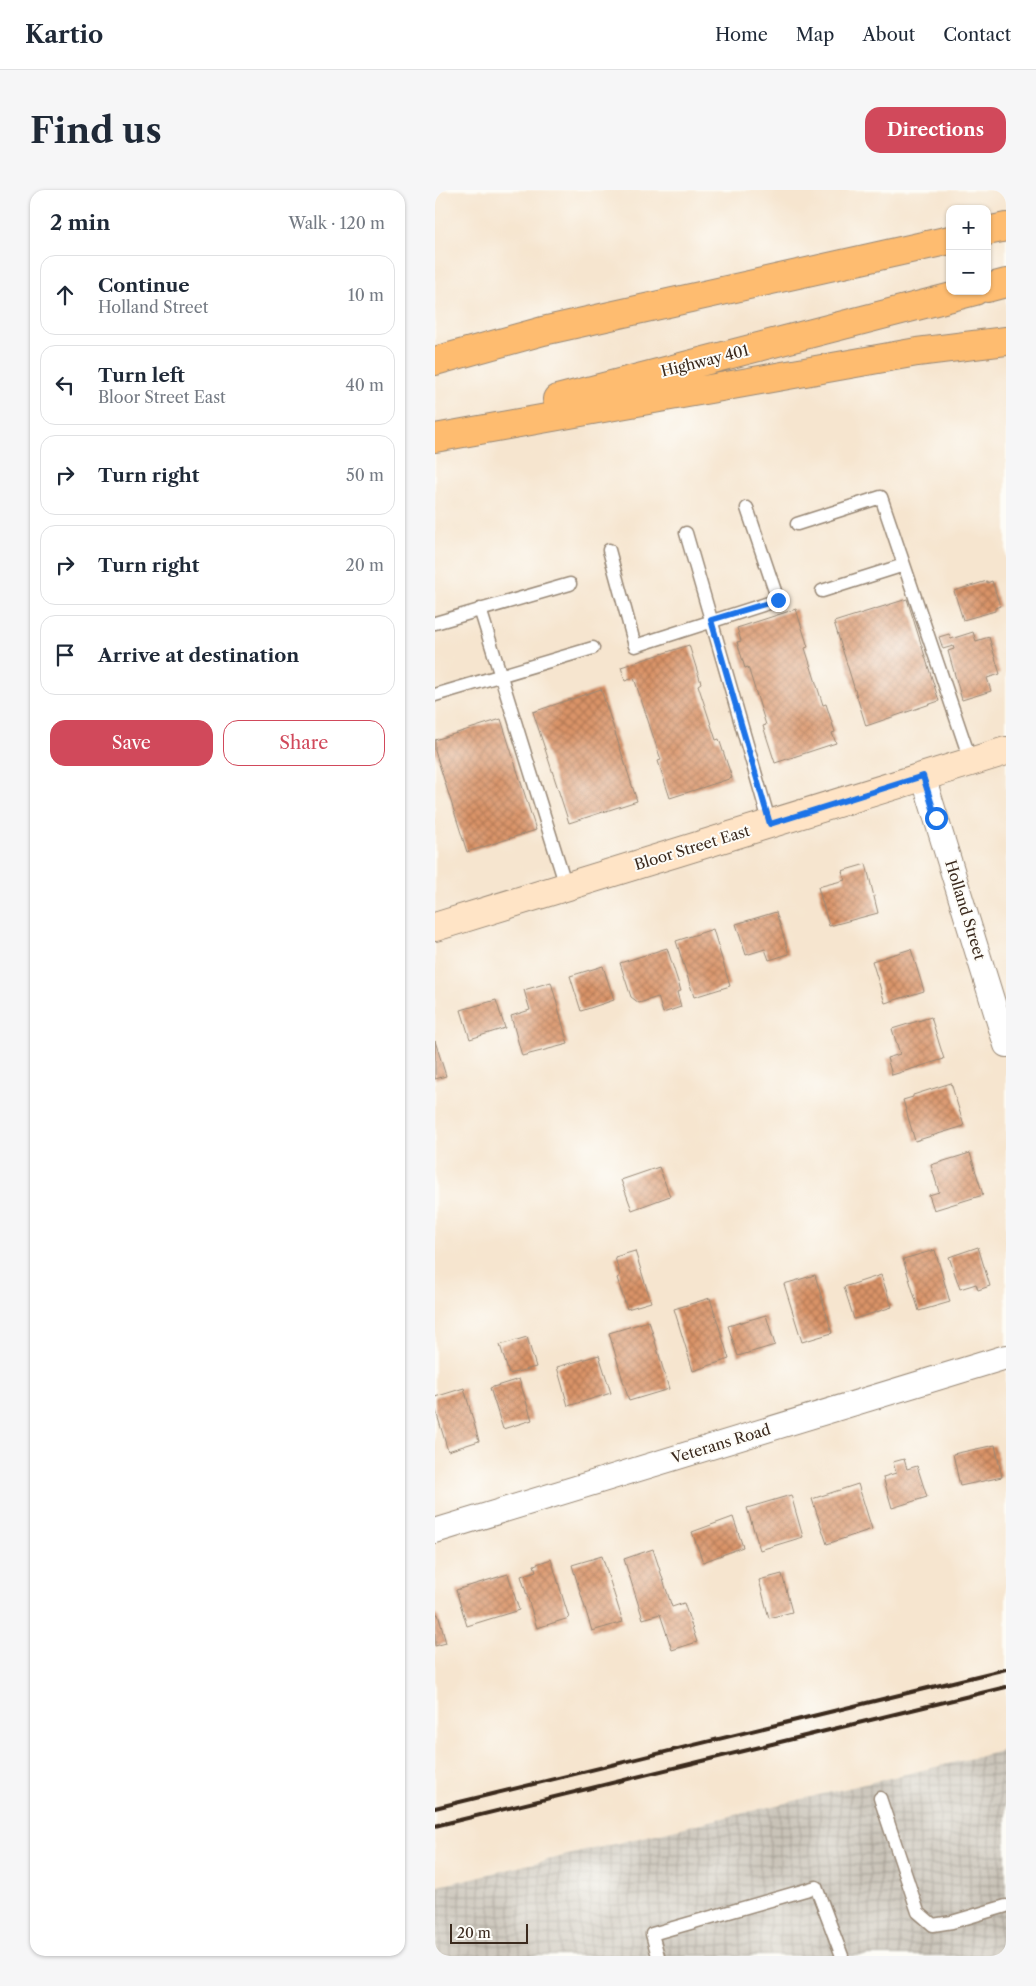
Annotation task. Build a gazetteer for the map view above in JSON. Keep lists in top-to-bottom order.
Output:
{
  "streets": {
    "highway": ["Highway 401"],
    "main road": ["Bloor Street East"],
    "street": ["Holland Street", "Veterans Road"]
  },
  "crossings": [
    ["Bloor Street East", "Holland Street"]
  ],
  "scale_bar": "20 m",
  "page": {
    "header": "Kartio",
    "nav": [
      "Home",
      "Map",
      "About",
      "Contact"
    ],
    "buttons": [
      "Directions",
      ["Save", "Share"]
    ],
    "title": "Find us",
    "heading": ["2 min", "Walk · 120 m"],
    "map_buttons": ["+", "−"],
    "list": [
      ["Continue", "Holland Street", "10 m"],
      ["Turn left", "Bloor Street East", "40 m"],
      ["Turn right", "50 m"],
      ["Turn right", "20 m"],
      "Arrive at destination"
    ],
    "scale": "20 m"
  }
}
